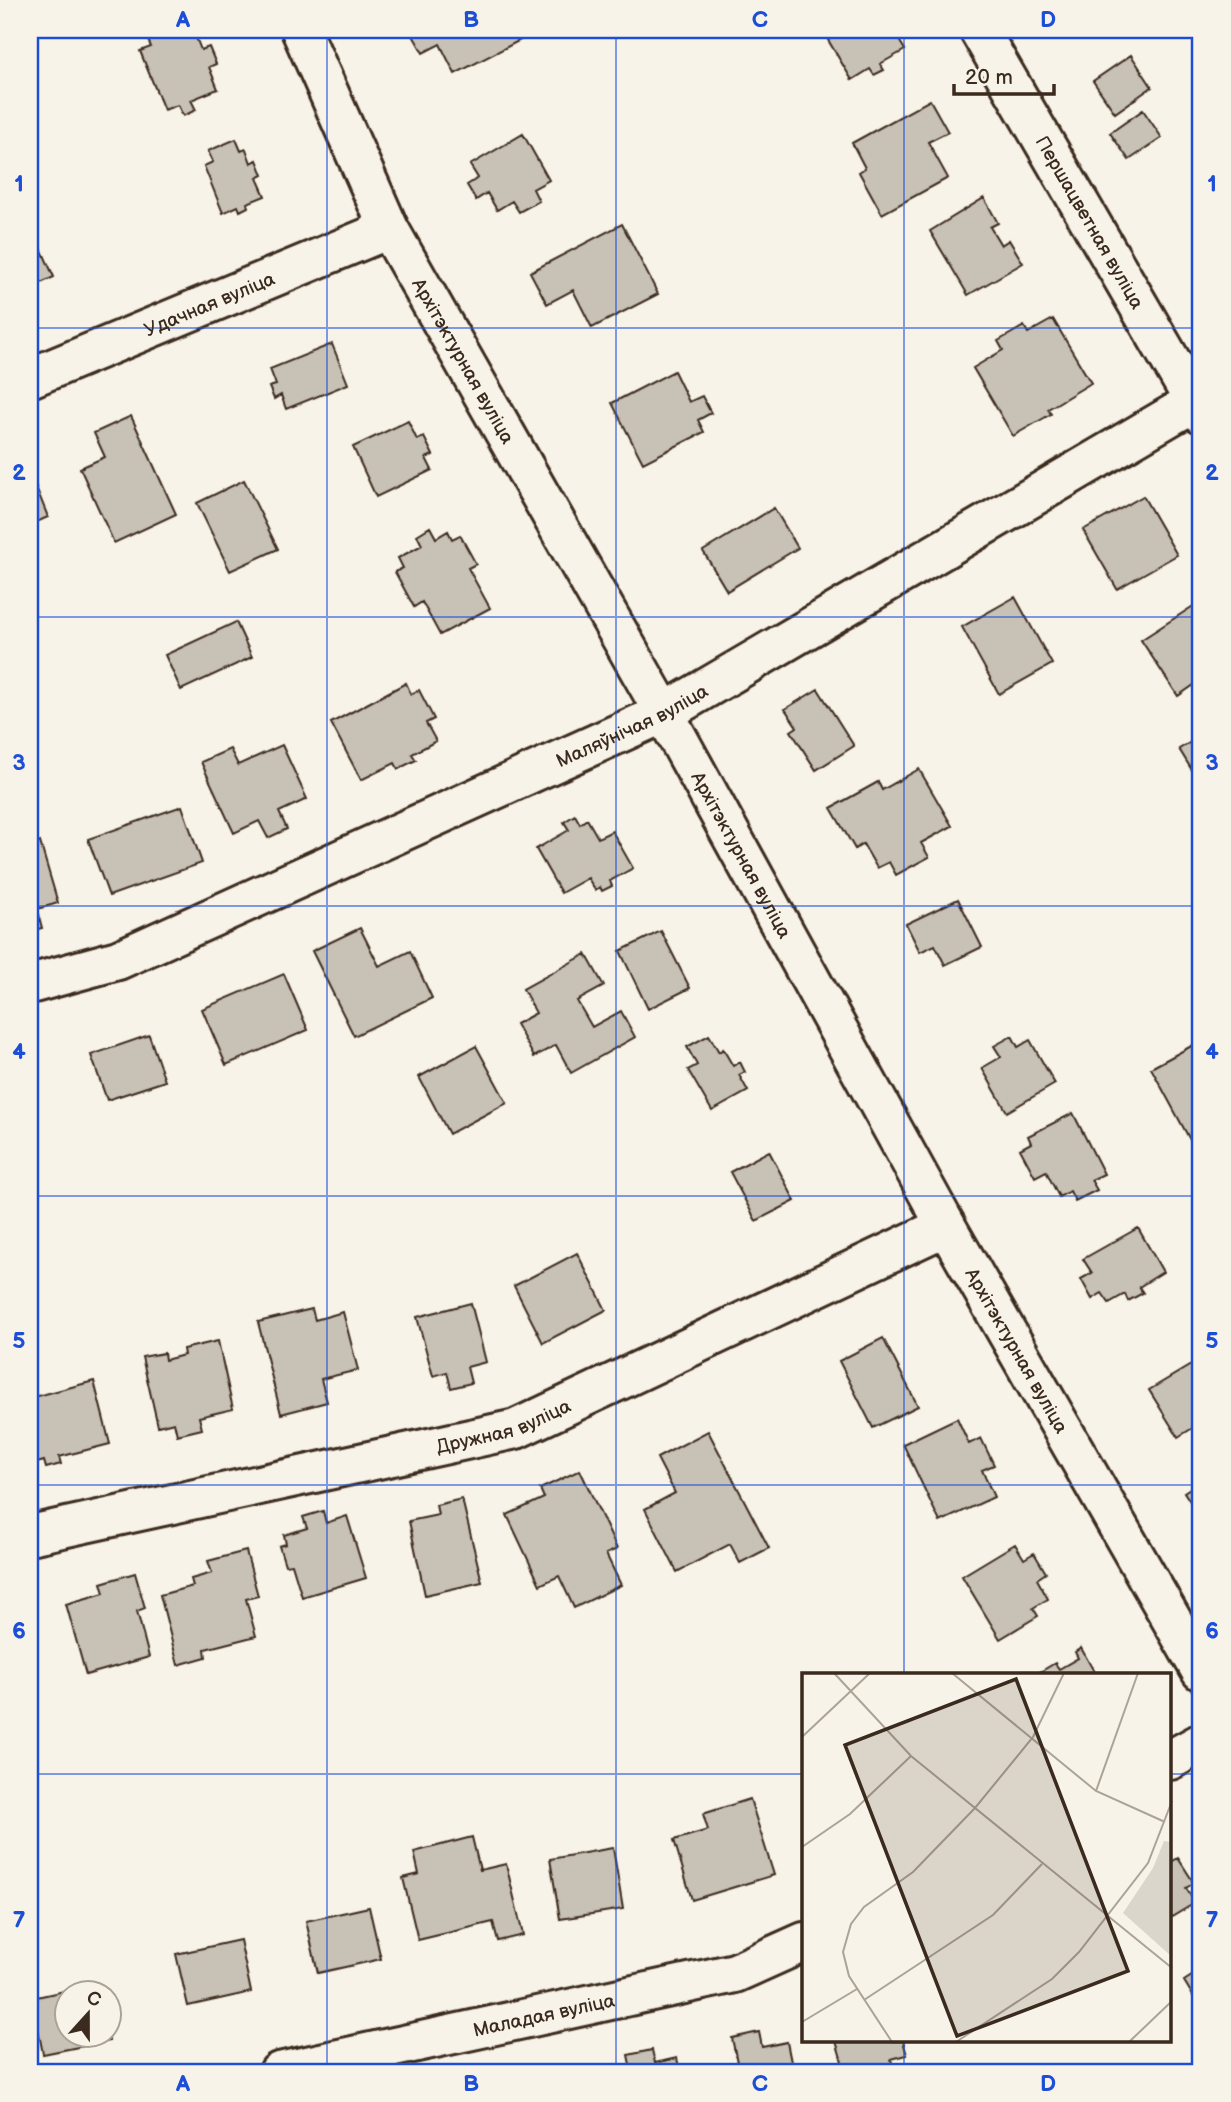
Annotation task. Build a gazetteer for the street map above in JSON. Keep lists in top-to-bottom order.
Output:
{
  "streets": {
    "street": [
      "Першацветная вуліца",
      "Удачная вуліца",
      "Архітэктурная вуліца",
      "Маляўнічая вуліца",
      "Дружная вуліца",
      "Маладая вуліца"
    ]
  },
  "crossings": [
    ["Першацветная вуліца", "Маляўнічая вуліца"],
    ["Удачная вуліца", "Архітэктурная вуліца"],
    ["Архітэктурная вуліца", "Маляўнічая вуліца"],
    ["Архітэктурная вуліца", "Дружная вуліца"]
  ],
  "scale_bar": "20 m",
  "north": "top",
  "grid": {
    "columns": [
      "A",
      "B",
      "C",
      "D"
    ],
    "rows": [
      "1",
      "2",
      "3",
      "4",
      "5",
      "6",
      "7"
    ]
  }
}
